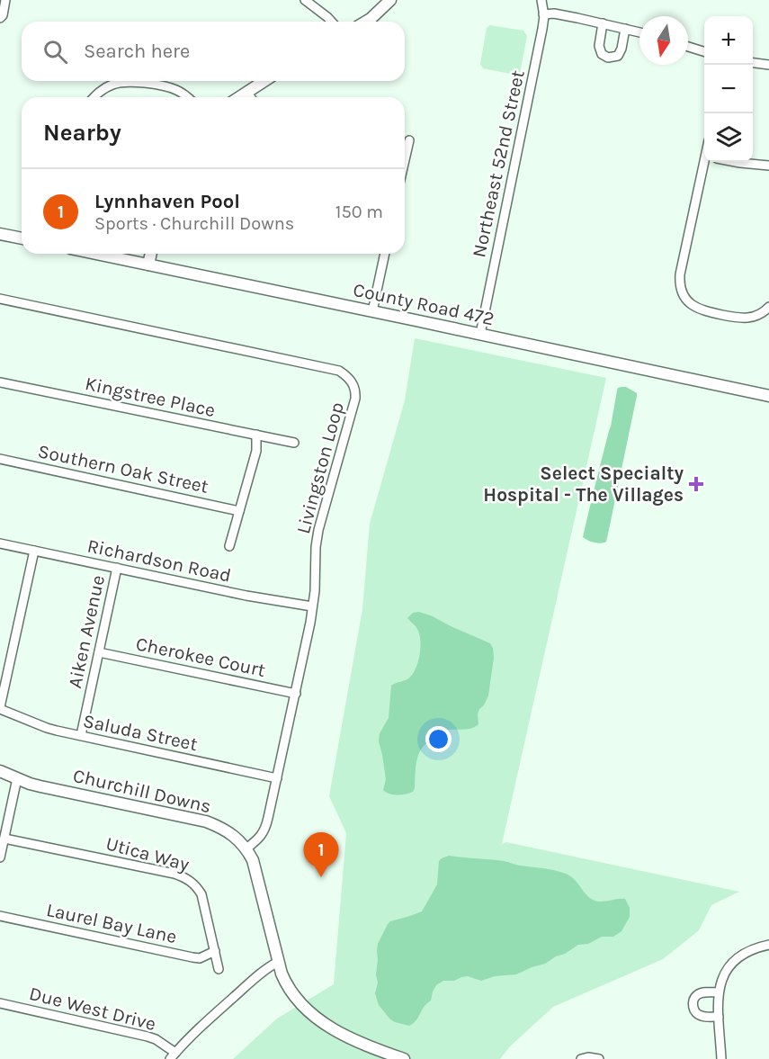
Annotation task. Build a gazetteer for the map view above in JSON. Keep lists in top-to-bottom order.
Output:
{
  "streets": {
    "street": [
      "Northeast 52nd Street",
      "County Road 472",
      "Kingstree Place",
      "Livingston Loop",
      "Southern Oak Street",
      "Richardson Road",
      "Aiken Avenue",
      "Cherokee Court",
      "Saluda Street",
      "Churchill Downs",
      "Utica Way",
      "Laurel Bay Lane",
      "Due West Drive"
    ]
  },
  "crossings": [
    ["Northeast 52nd Street", "County Road 472"],
    ["Livingston Loop", "Richardson Road"],
    ["Livingston Loop", "Cherokee Court"],
    ["Livingston Loop", "Saluda Street"],
    ["Livingston Loop", "Churchill Downs"],
    ["Richardson Road", "Aiken Avenue"],
    ["Aiken Avenue", "Cherokee Court"],
    ["Aiken Avenue", "Saluda Street"],
    ["Utica Way", "Laurel Bay Lane"]
  ],
  "places": {
    "health": ["Select Specialty Hospital - The Villages"]
  },
  "north": "bottom",
  "page": {
    "map_buttons": ["+", "−"],
    "search": "Search here",
    "heading": "Nearby",
    "list": [
      {
        "mark": "1",
        "name": "Lynnhaven Pool",
        "note": "Sports · Churchill Downs",
        "value": "150 m"
      }
    ],
    "pins": "1"
  }
}
